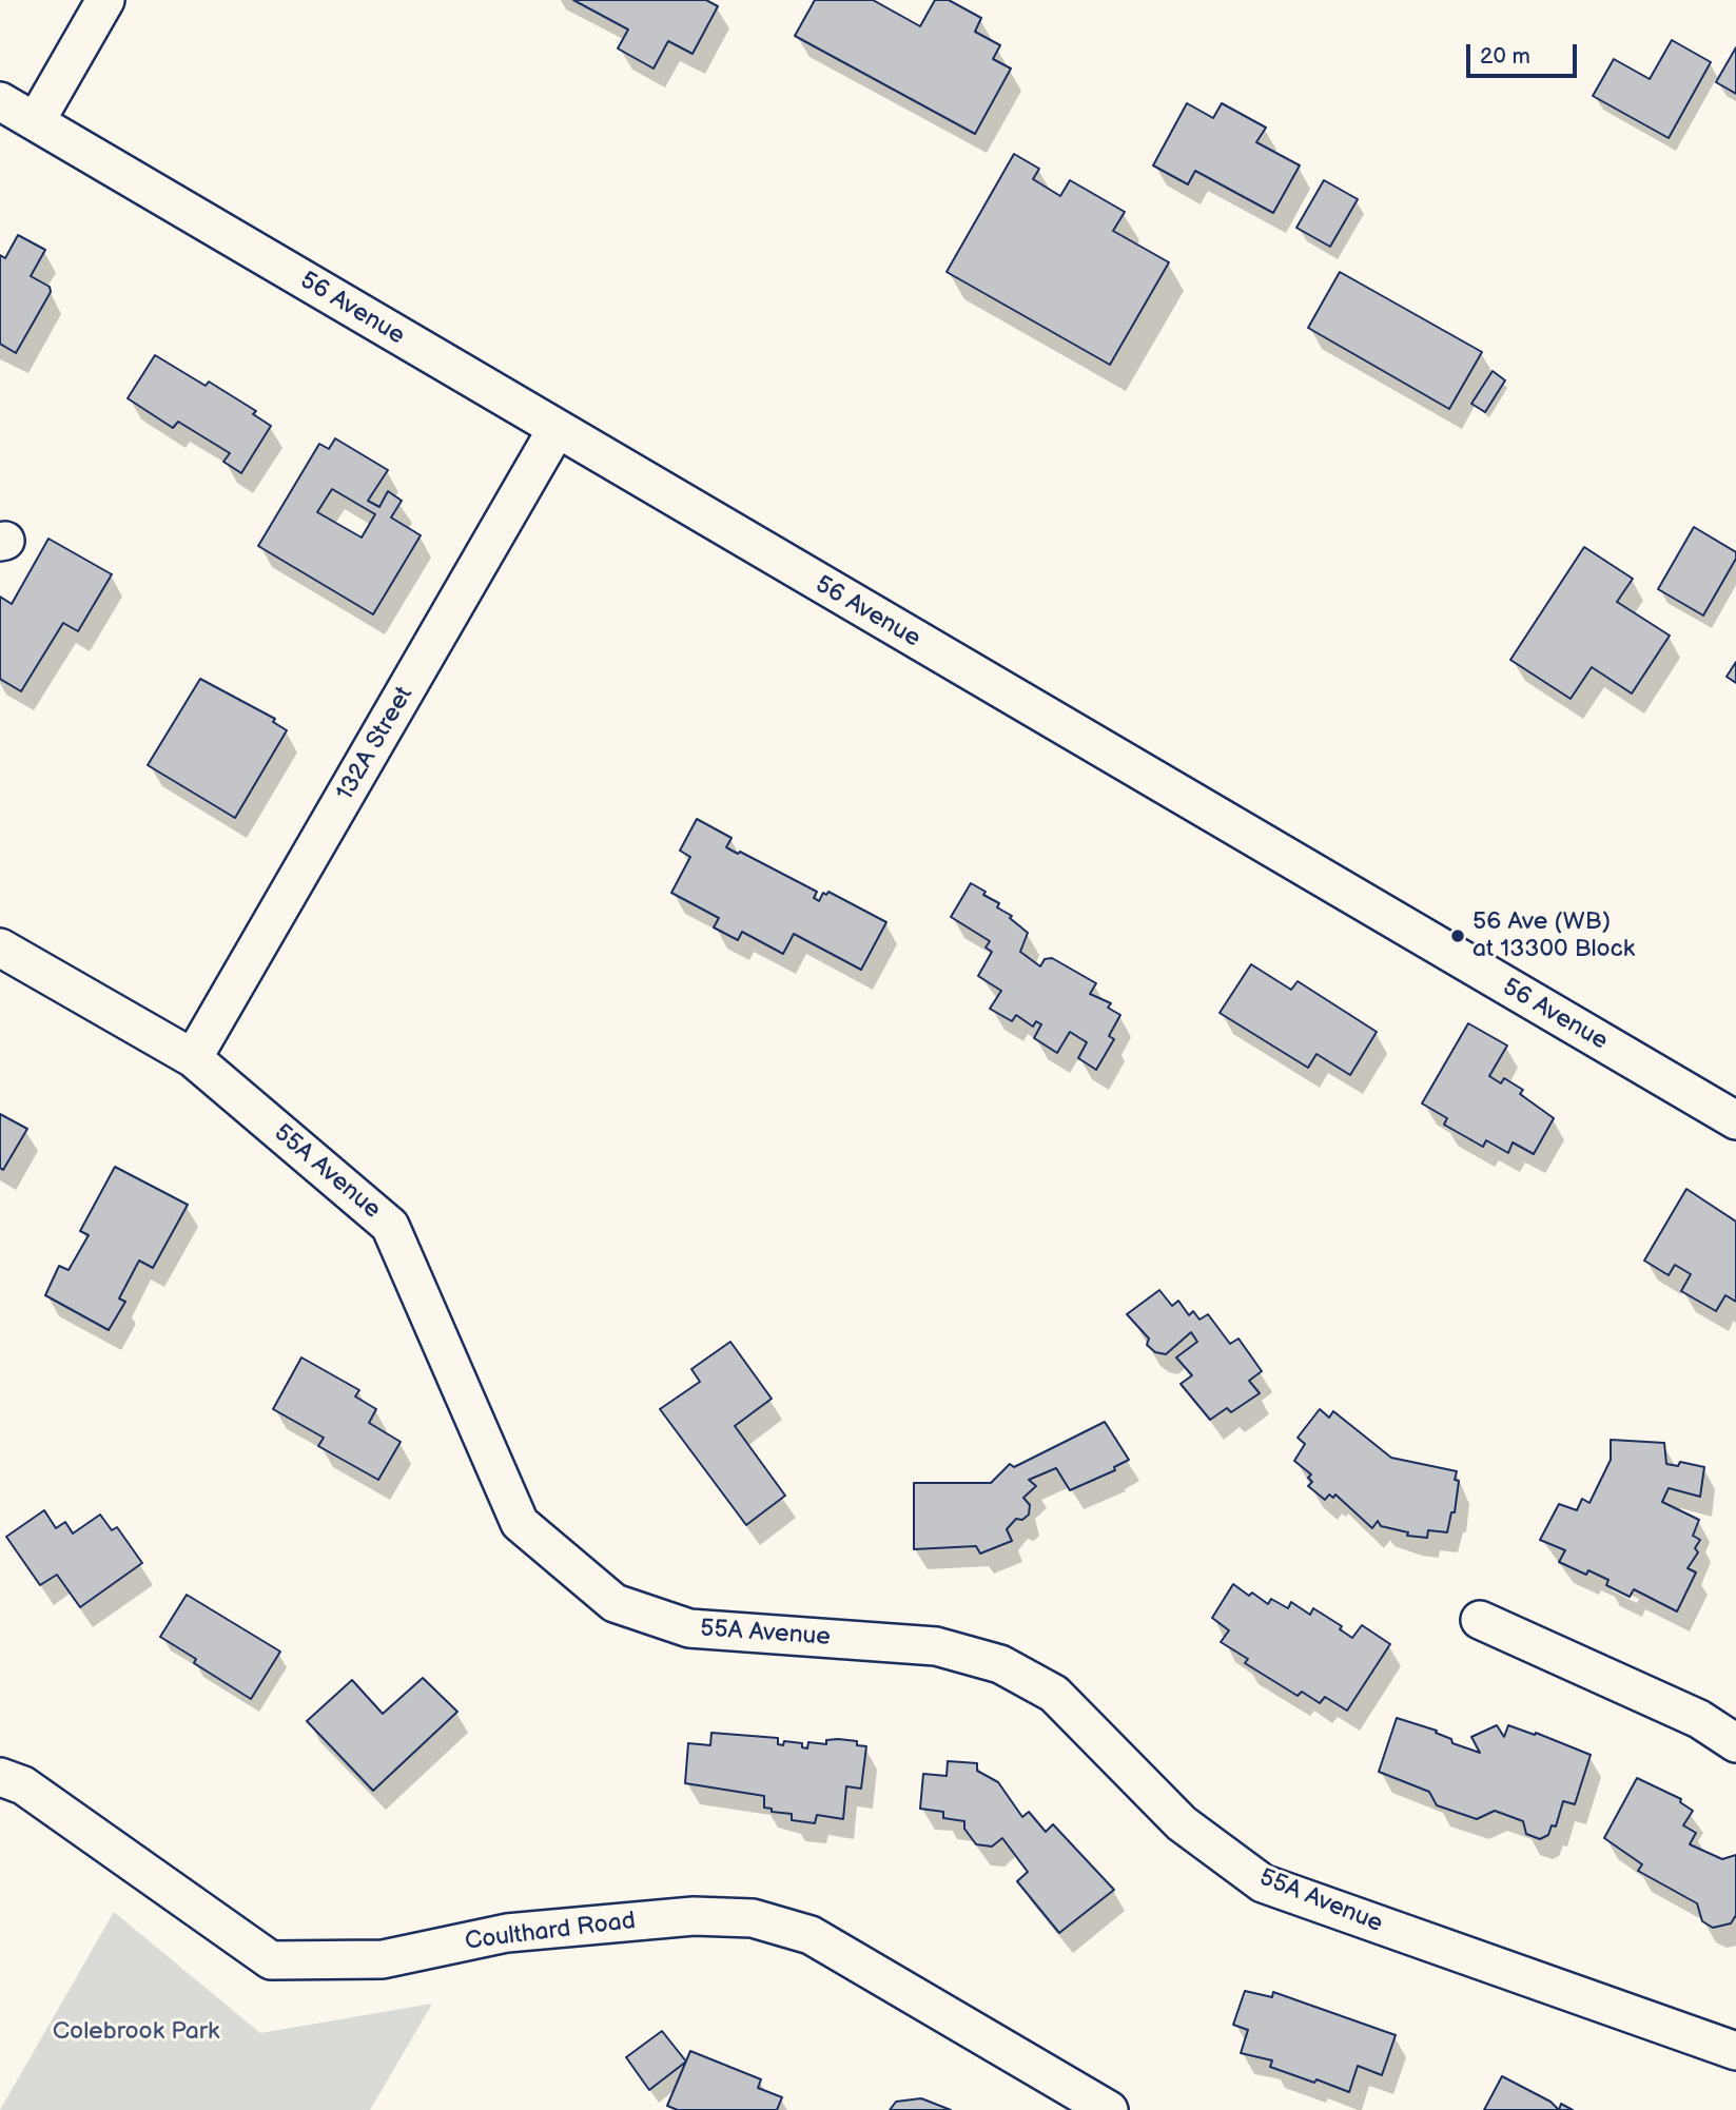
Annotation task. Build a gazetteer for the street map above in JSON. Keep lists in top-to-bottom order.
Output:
{
  "streets": {
    "street": [
      "56 Avenue",
      "132A Street",
      "55A Avenue",
      "Coulthard Road"
    ]
  },
  "crossings": [
    ["56 Avenue", "132A Street"],
    ["132A Street", "55A Avenue"]
  ],
  "parks": ["Colebrook Park"],
  "places": ["56 Ave (WB) at 13300 Block"],
  "scale_bar": "20 m"
}
